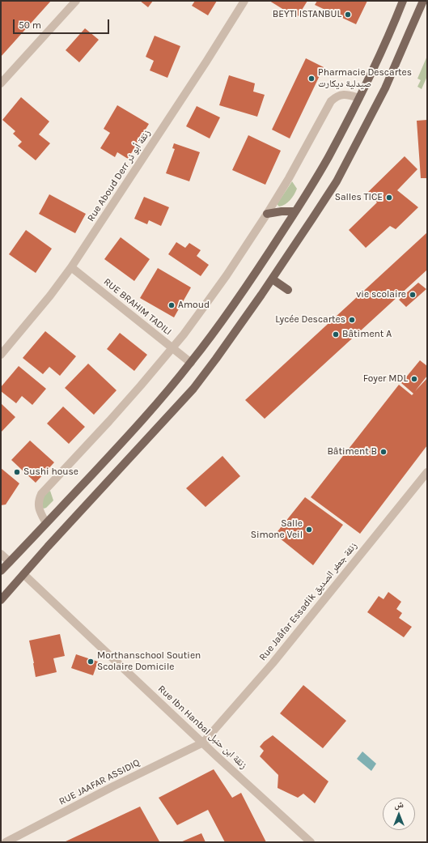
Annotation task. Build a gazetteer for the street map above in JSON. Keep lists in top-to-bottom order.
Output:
{
  "streets": {
    "street": [
      "Rue Aboud Derr زنقة أبو ذر",
      "RUE BRAHIM TADILI",
      "Rue Jaâfar Essadik زنقة جعفر الصديق",
      "Rue Ibn Hanbal زنقة ابن حنبل",
      "RUE JAAFAR ASSIDIQ"
    ]
  },
  "crossings": [
    ["Rue Aboud Derr زنقة أبو ذر", "RUE BRAHIM TADILI"],
    ["Rue Jaâfar Essadik زنقة جعفر الصديق", "Rue Ibn Hanbal زنقة ابن حنبل"],
    ["Rue Jaâfar Essadik زنقة جعفر الصديق", "RUE JAAFAR ASSIDIQ"],
    ["Rue Ibn Hanbal زنقة ابن حنبل", "RUE JAAFAR ASSIDIQ"]
  ],
  "places": [
    "BEYTI ISTANBUL",
    "Pharmacie Descartes صيدلية ديكارت",
    "Salles TICE",
    "vie scolaire",
    "Amoud",
    "Lycée Descartes",
    "Bâtiment A",
    "Foyer MDL",
    "Bâtiment B",
    "Sushi house",
    "Salle Simone Veil",
    "Morthanschool Soutien Scolaire Domicile"
  ],
  "scale_bar": "50 m",
  "north": "top"
}
